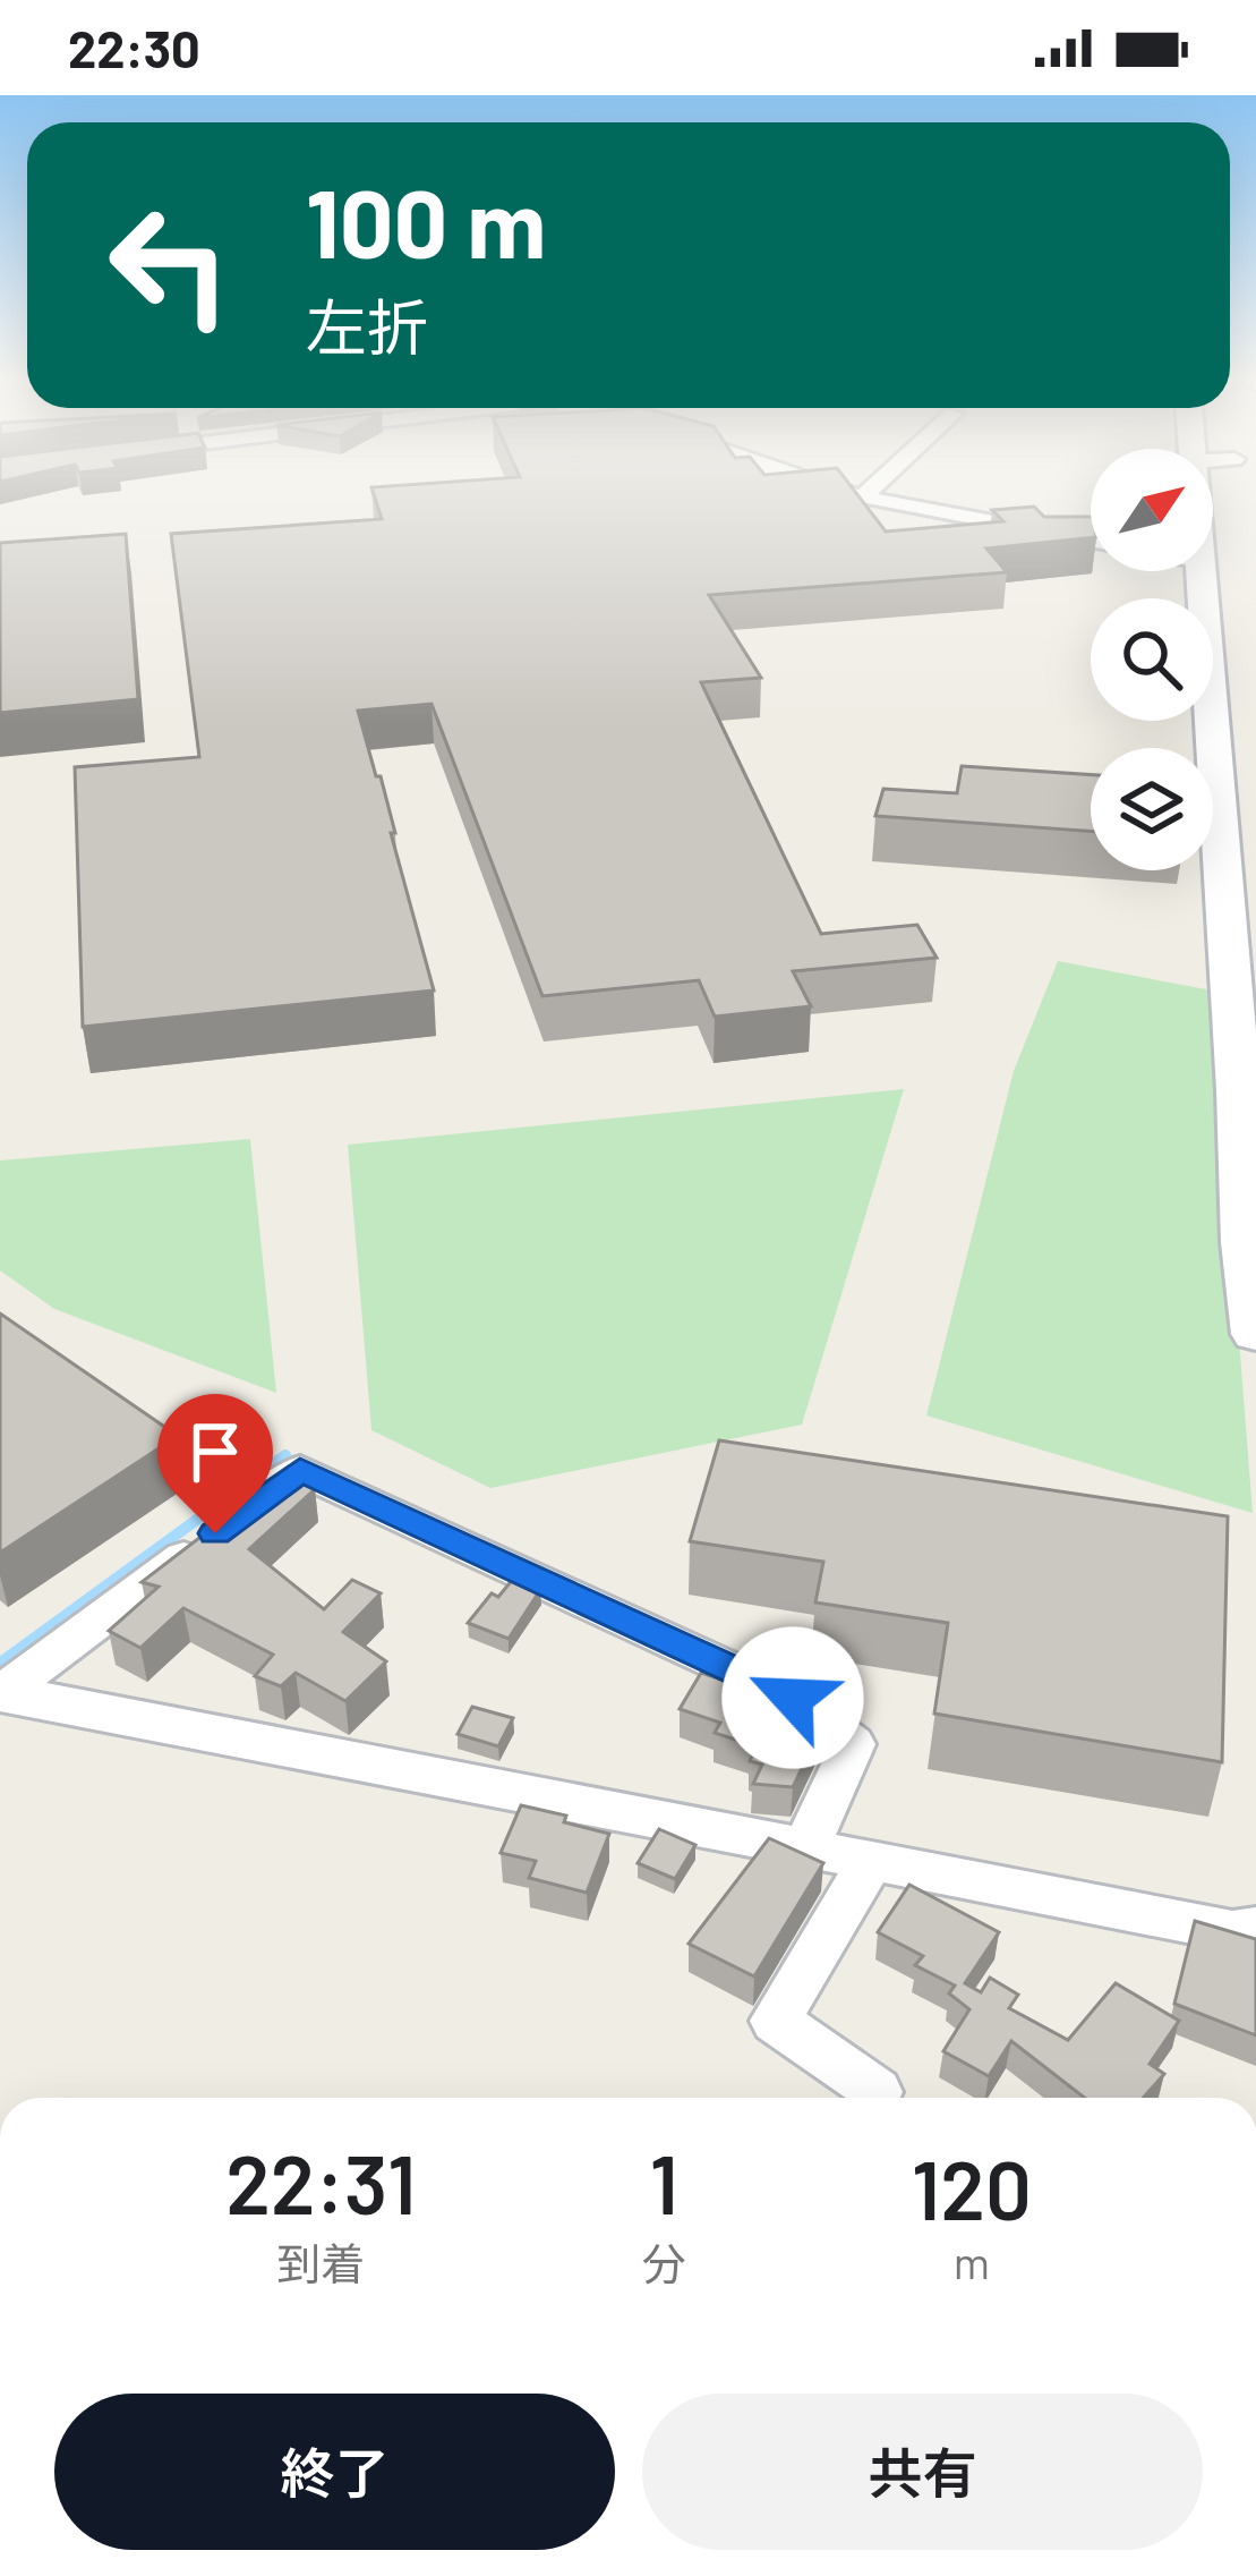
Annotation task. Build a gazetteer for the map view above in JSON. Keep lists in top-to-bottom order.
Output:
{
  "north": "top right",
  "page": {
    "status": "22:30",
    "turn": ["100 m", "左折"],
    "eta": [
      "22:31",
      "到着",
      "1",
      "分",
      "120",
      "m"
    ],
    "buttons": ["終了", "共有"]
  }
}
